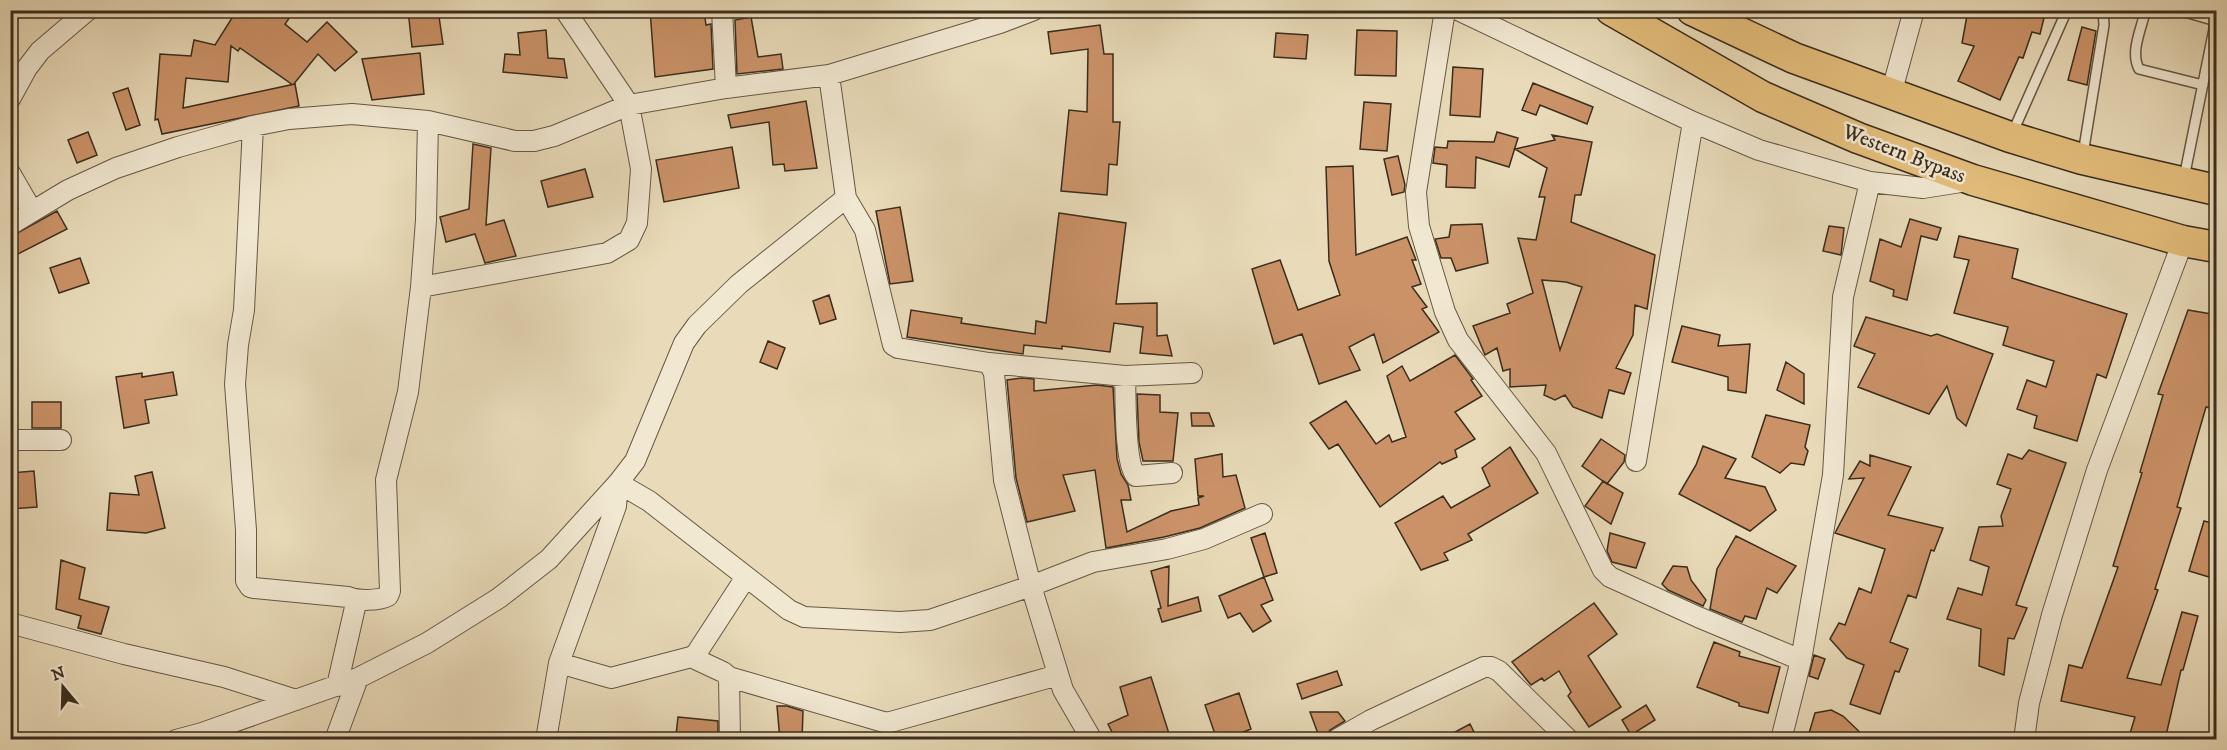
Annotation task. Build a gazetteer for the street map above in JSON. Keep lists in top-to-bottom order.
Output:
{
  "streets": {
    "main road": ["Western Bypass"]
  },
  "north": "top"
}
